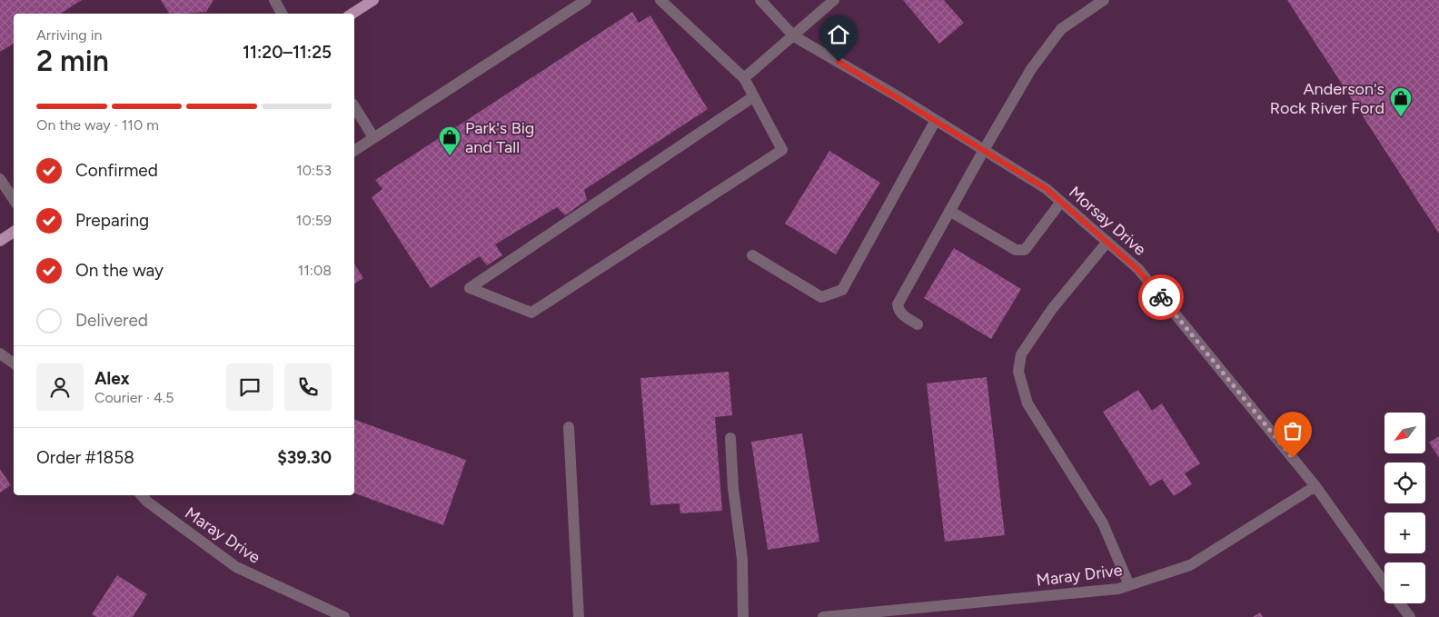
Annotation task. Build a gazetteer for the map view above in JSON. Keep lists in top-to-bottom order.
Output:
{
  "streets": {
    "street": ["Morsay Drive", "Maray Drive"]
  },
  "crossings": [
    ["Morsay Drive", "Maray Drive"]
  ],
  "places": {
    "shop": ["Anderson's Rock River Ford", "Park's Big and Tall"]
  },
  "north": "bottom left",
  "page": {
    "heading": ["2 min", "Arriving in", "11:20–11:25"],
    "panel": [
      "Alex",
      "Courier · 4.5",
      "Order #1858",
      "$39.30"
    ],
    "bar": "On the way · 110 m",
    "list": [
      ["Confirmed", "10:53"],
      ["Preparing", "10:59"],
      ["On the way", "11:08"],
      "Delivered"
    ],
    "map_buttons": ["+", "−"]
  }
}
